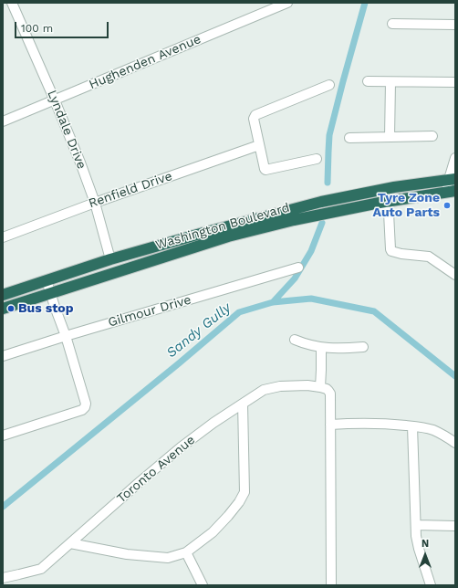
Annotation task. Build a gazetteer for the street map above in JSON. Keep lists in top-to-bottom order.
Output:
{
  "streets": {
    "highway": ["Washington Boulevard"],
    "street": [
      "Hughenden Avenue",
      "Lyndale Drive",
      "Renfield Drive",
      "Gilmour Drive",
      "Toronto Avenue"
    ]
  },
  "crossings": [
    ["Hughenden Avenue", "Lyndale Drive"],
    ["Lyndale Drive", "Renfield Drive"],
    ["Lyndale Drive", "Washington Boulevard"]
  ],
  "water": ["Sandy Gully"],
  "places": ["Tyre Zone Auto Parts", "Bus stop"],
  "scale_bar": "100 m",
  "north": "top"
}
